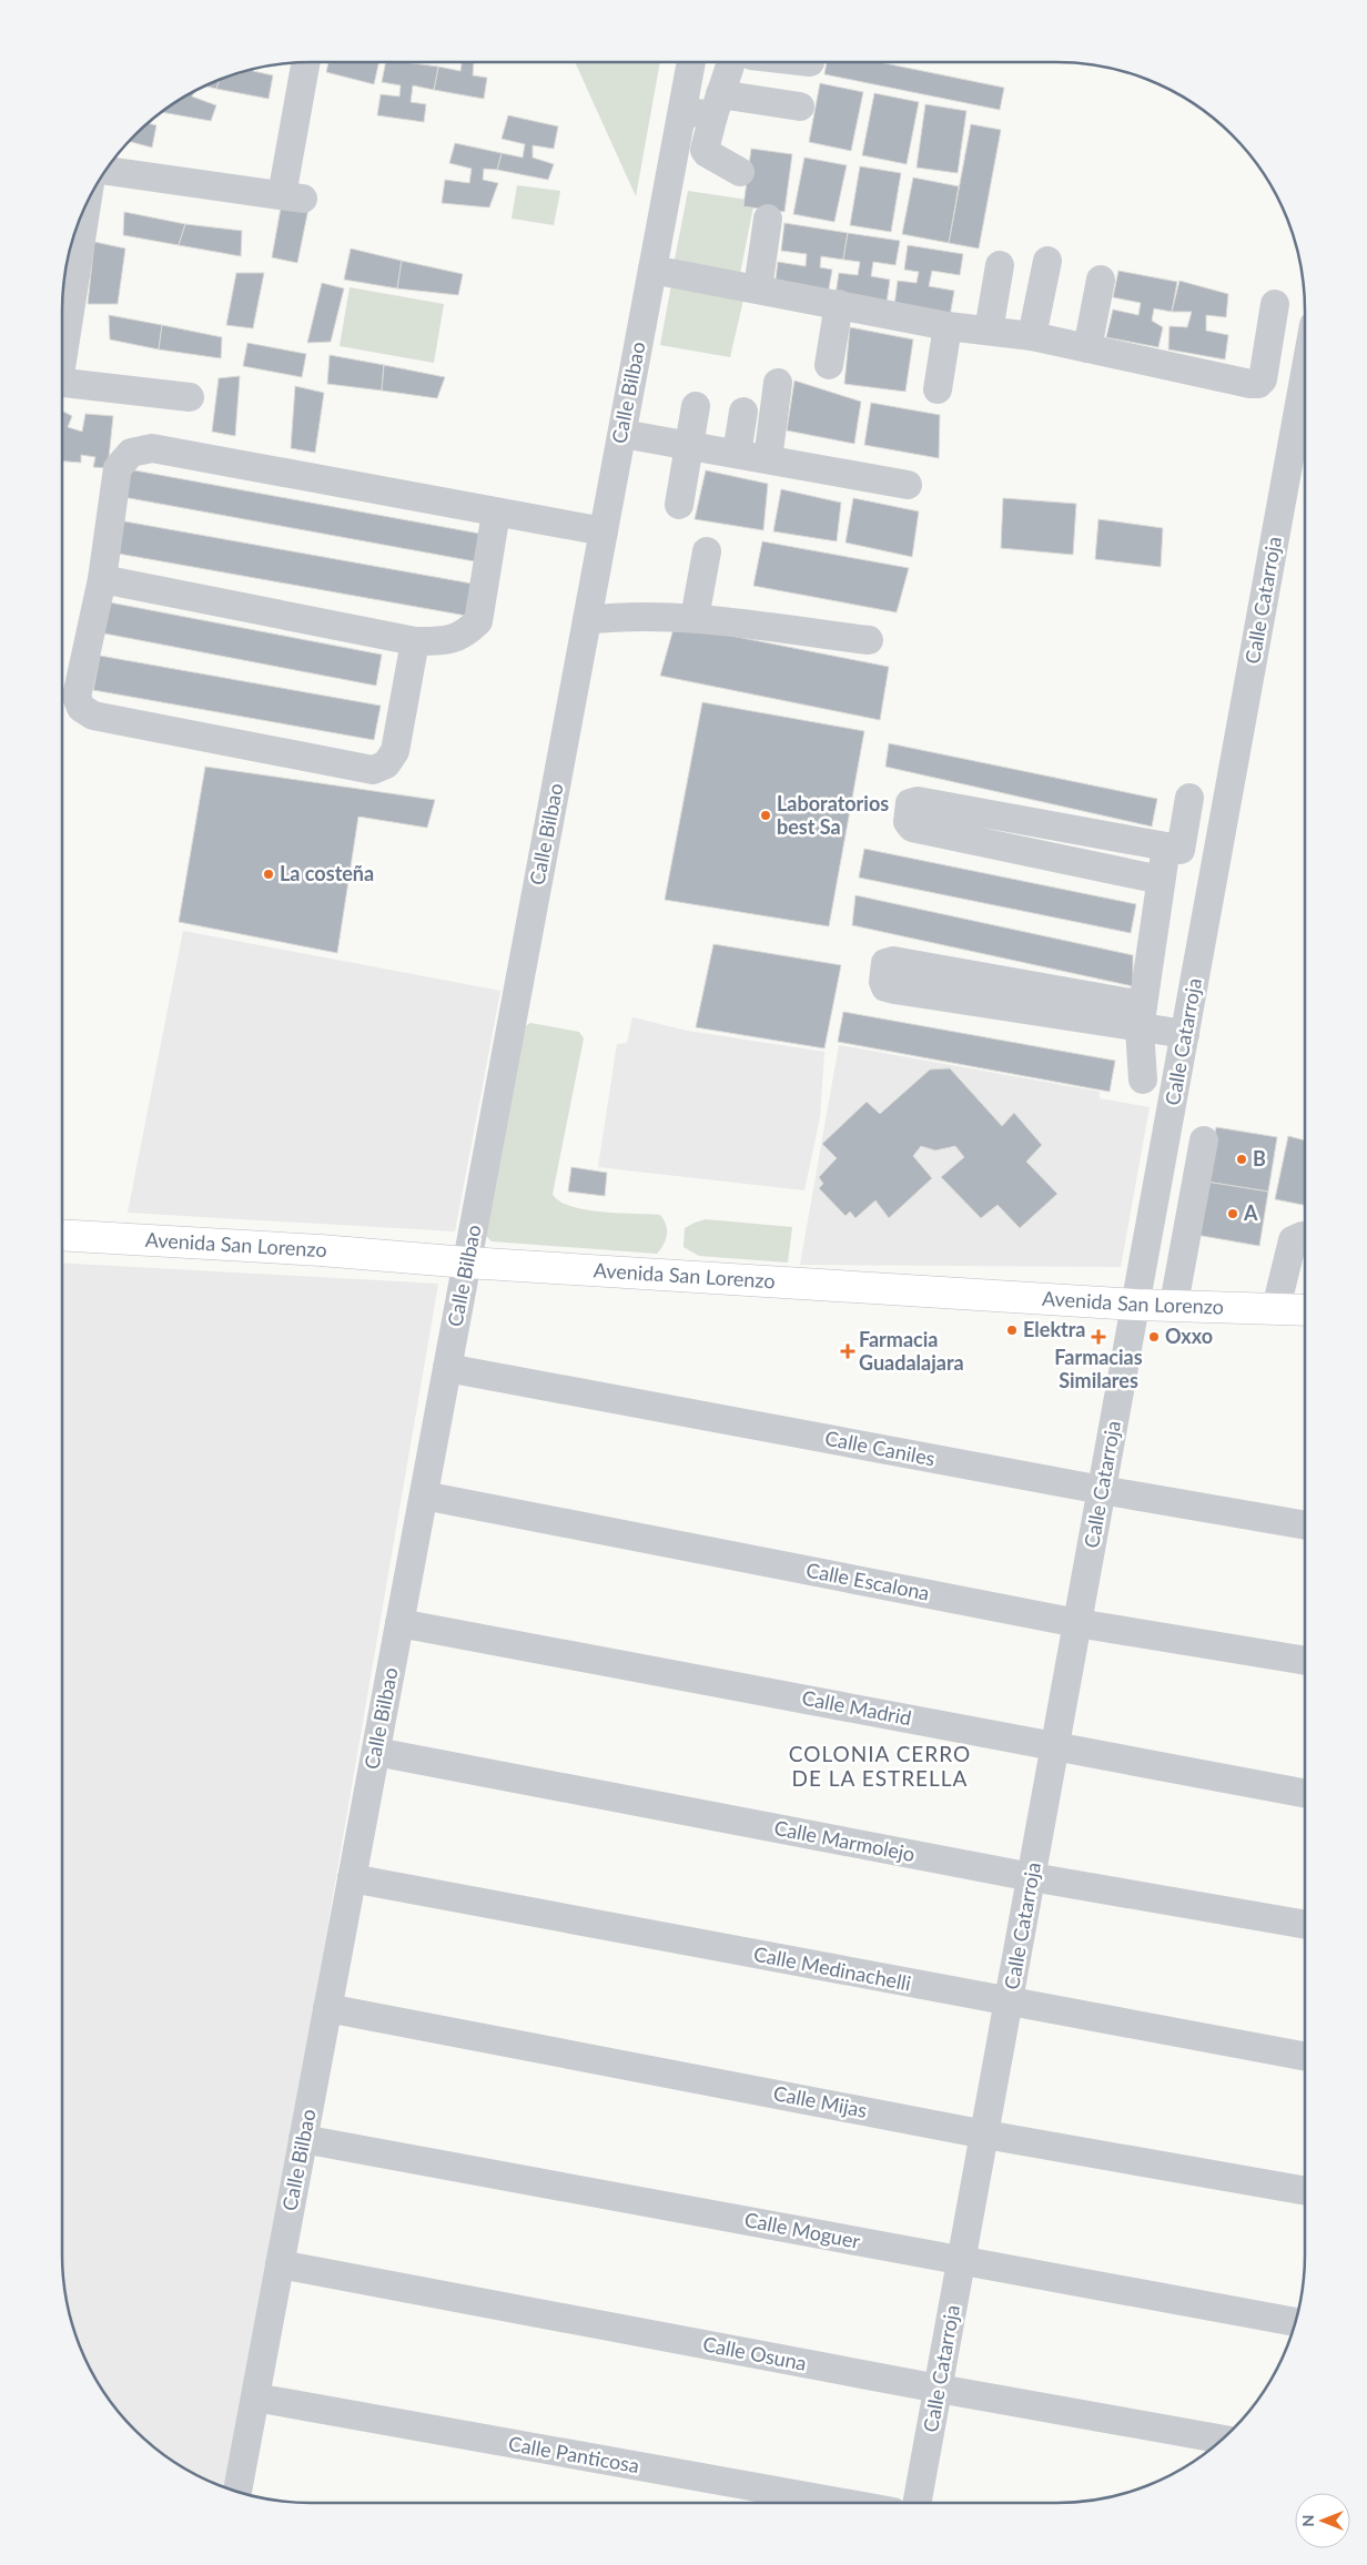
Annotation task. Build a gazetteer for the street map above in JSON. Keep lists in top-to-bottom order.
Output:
{
  "streets": {
    "main road": ["Avenida San Lorenzo"],
    "street": [
      "Calle Bilbao",
      "Calle Catarroja",
      "Calle Caniles",
      "Calle Escalona",
      "Calle Madrid",
      "Calle Marmolejo",
      "Calle Medinachelli",
      "Calle Mijas",
      "Calle Moguer",
      "Calle Osuna",
      "Calle Panticosa"
    ]
  },
  "crossings": [
    ["Calle Bilbao", "Avenida San Lorenzo"],
    ["Calle Bilbao", "Calle Caniles"],
    ["Calle Bilbao", "Calle Escalona"],
    ["Calle Bilbao", "Calle Madrid"],
    ["Calle Bilbao", "Calle Marmolejo"],
    ["Calle Bilbao", "Calle Medinachelli"],
    ["Calle Bilbao", "Calle Mijas"],
    ["Calle Bilbao", "Calle Moguer"],
    ["Calle Bilbao", "Calle Osuna"],
    ["Calle Bilbao", "Calle Panticosa"],
    ["Calle Catarroja", "Avenida San Lorenzo"],
    ["Calle Catarroja", "Calle Caniles"],
    ["Calle Catarroja", "Calle Escalona"],
    ["Calle Catarroja", "Calle Madrid"],
    ["Calle Catarroja", "Calle Marmolejo"],
    ["Calle Catarroja", "Calle Medinachelli"],
    ["Calle Catarroja", "Calle Mijas"],
    ["Calle Catarroja", "Calle Moguer"],
    ["Calle Catarroja", "Calle Osuna"]
  ],
  "districts": ["COLONIA CERRO DE LA ESTRELLA"],
  "places": {
    "other": [
      "Laboratorios best Sa",
      "La costeña",
      "B",
      "A",
      "Elektra",
      "Oxxo"
    ],
    "health": ["Farmacias Similares", "Farmacia Guadalajara"]
  },
  "north": "left"
}
